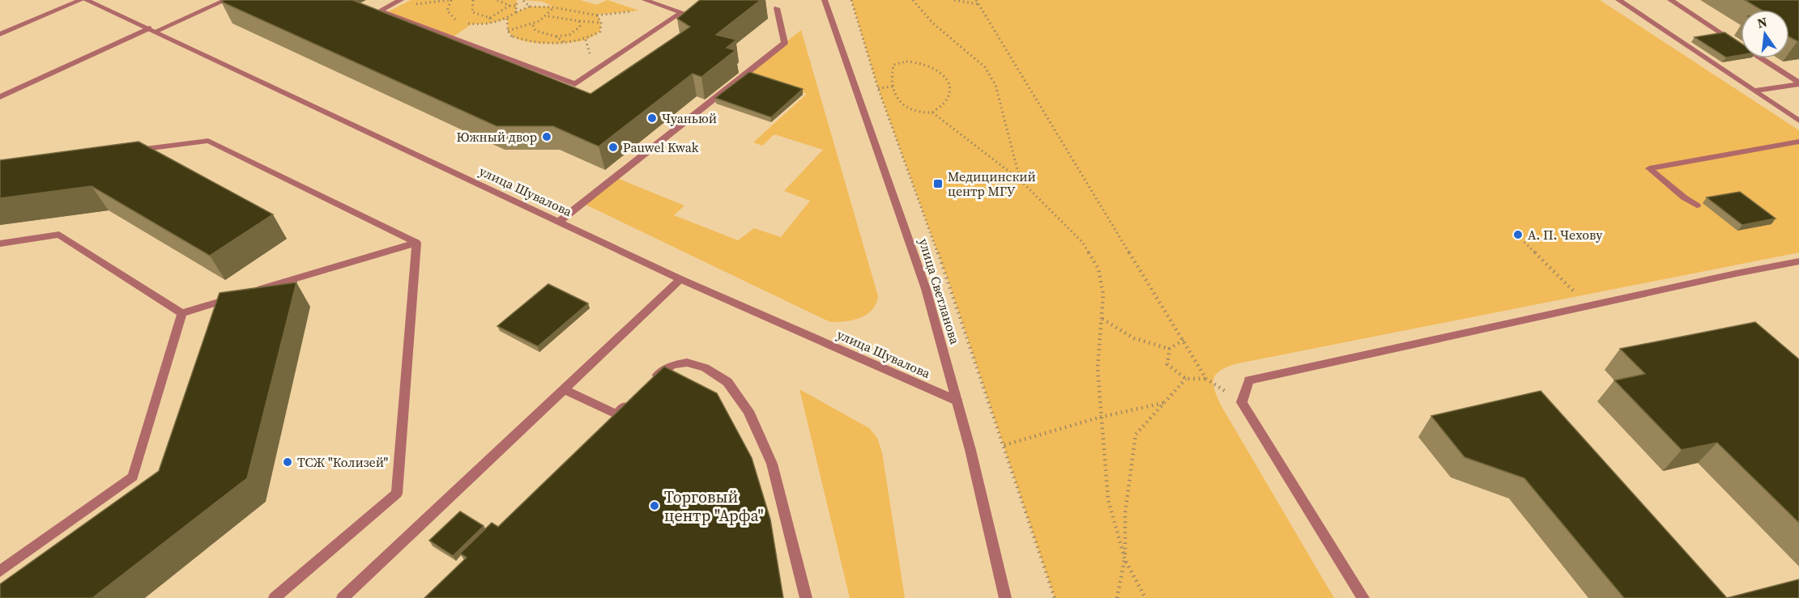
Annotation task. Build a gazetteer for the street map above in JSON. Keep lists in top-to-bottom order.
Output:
{
  "streets": {
    "street": ["улица Шувалова", "улица Светланова"]
  },
  "crossings": [
    ["улица Шувалова", "улица Светланова"]
  ],
  "places": {
    "other": [
      "Чуаньюй",
      "Южный двор",
      "Pauwel Kwak",
      "А. П. Чехову",
      "ТСЖ \"Колизей\"",
      "Торговый центр \"Арфа\""
    ],
    "transit": ["Медицинский центр МГУ"]
  },
  "north": "top"
}
